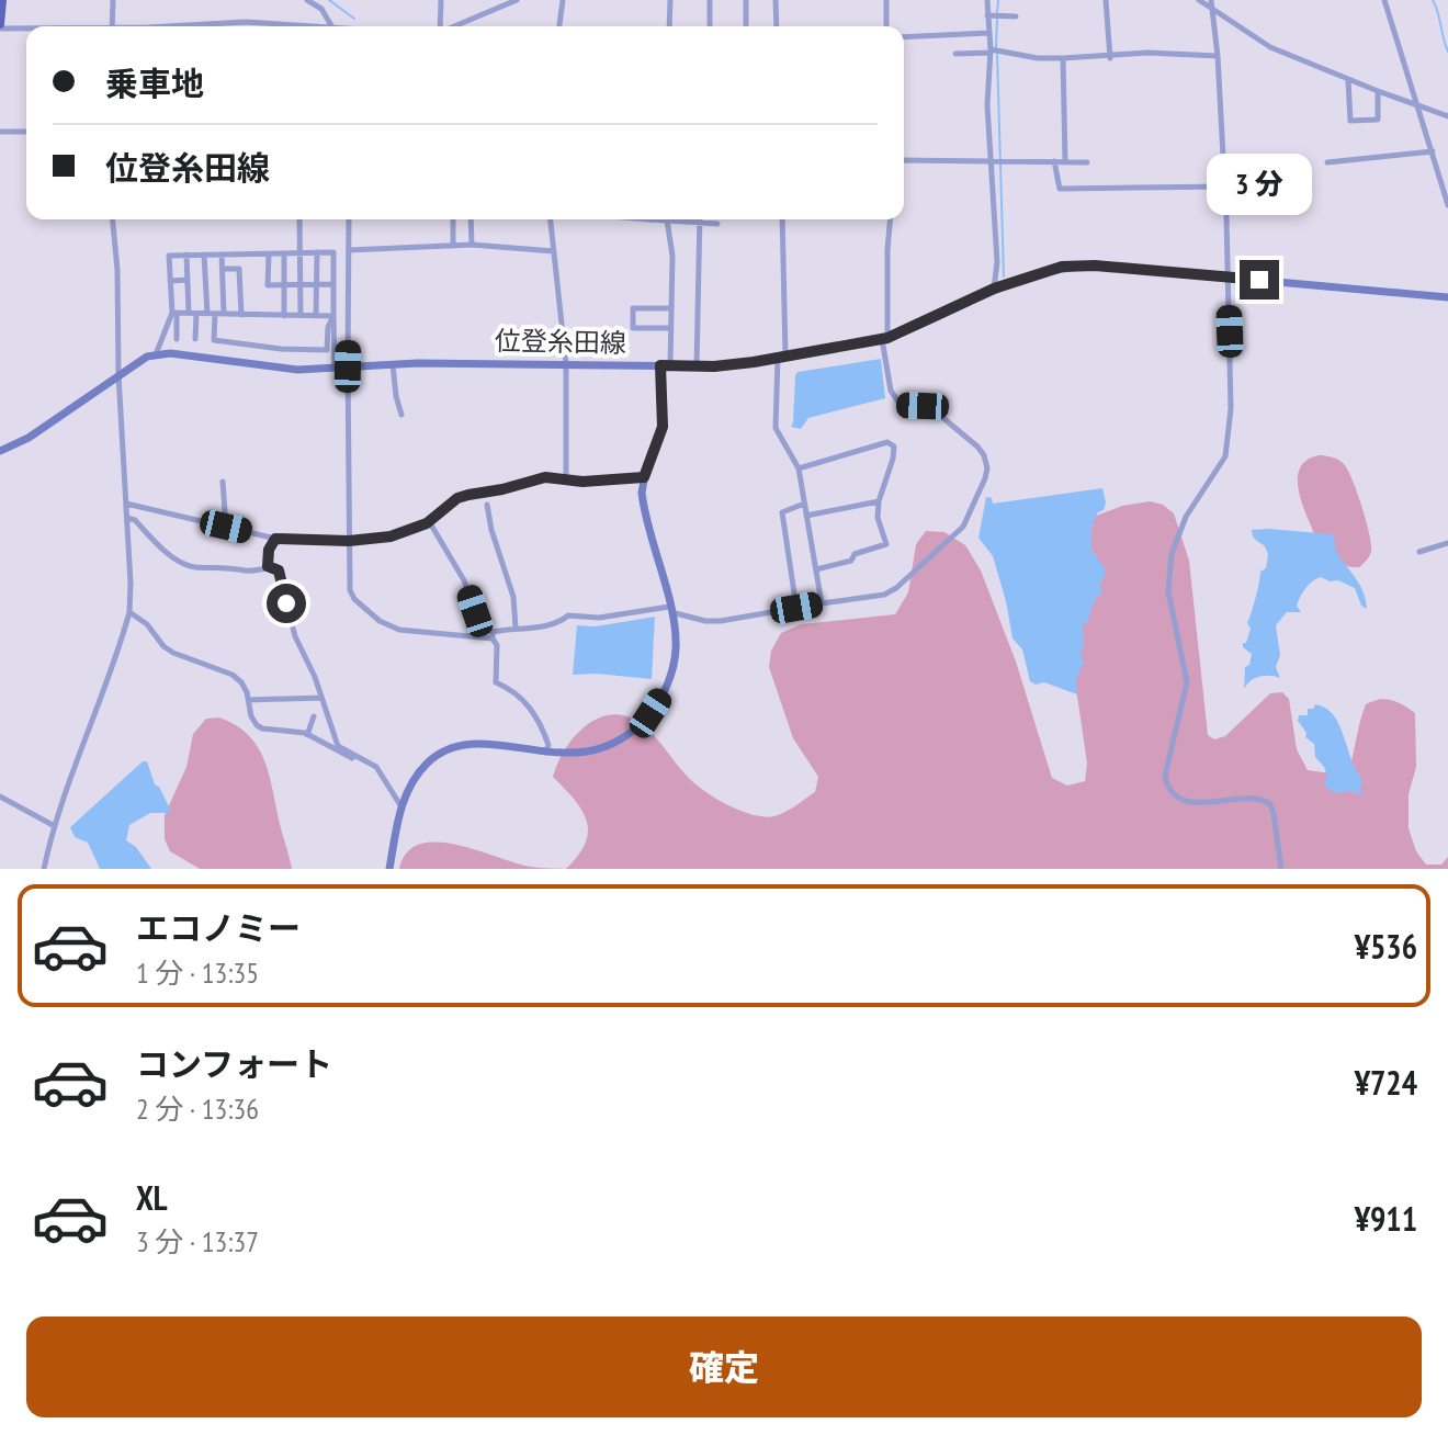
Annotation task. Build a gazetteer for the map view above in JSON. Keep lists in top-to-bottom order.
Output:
{
  "streets": {
    "main road": ["位登糸田線"]
  },
  "page": {
    "banner": ["乗車地", "位登糸田線"],
    "bubble": "3 分",
    "list": [
      {
        "name": "エコノミー",
        "note": "1 分 · 13:35",
        "value": "¥536"
      },
      {
        "name": "コンフォート",
        "note": "2 分 · 13:36",
        "value": "¥724"
      },
      {
        "name": "XL",
        "note": "3 分 · 13:37",
        "value": "¥911"
      }
    ],
    "buttons": "確定"
  }
}
